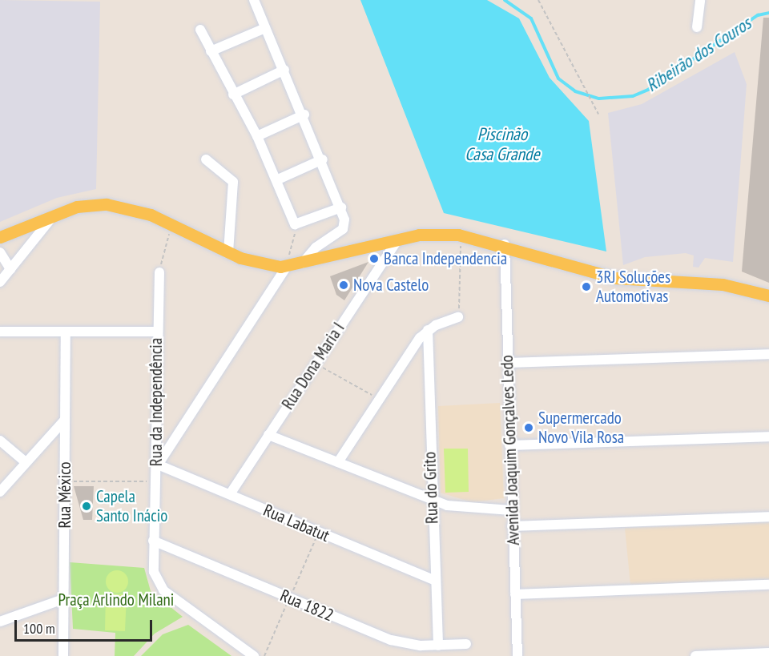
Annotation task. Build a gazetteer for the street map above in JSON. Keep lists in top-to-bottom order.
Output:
{
  "streets": {
    "street": [
      "Rua Dona Maria I",
      "Rua da Independência",
      "Avenida Joaquim Gonçalves Ledo",
      "Rua do Grito",
      "Rua México",
      "Rua Labatut",
      "Rua 1822"
    ]
  },
  "crossings": [
    ["Rua Dona Maria I", "Rua Labatut"],
    ["Rua da Independência", "Rua Labatut"],
    ["Rua da Independência", "Rua 1822"],
    ["Rua do Grito", "Rua Labatut"],
    ["Rua do Grito", "Rua 1822"]
  ],
  "water": ["Ribeirão dos Couros", "Piscinão Casa Grande"],
  "parks": ["Praça Arlindo Milani"],
  "places": [
    "Banca Independencia",
    "Nova Castelo",
    "3RJ Soluções Automotivas",
    "Supermercado Novo Vila Rosa",
    "Capela Santo Inácio"
  ],
  "scale_bar": "100 m"
}
